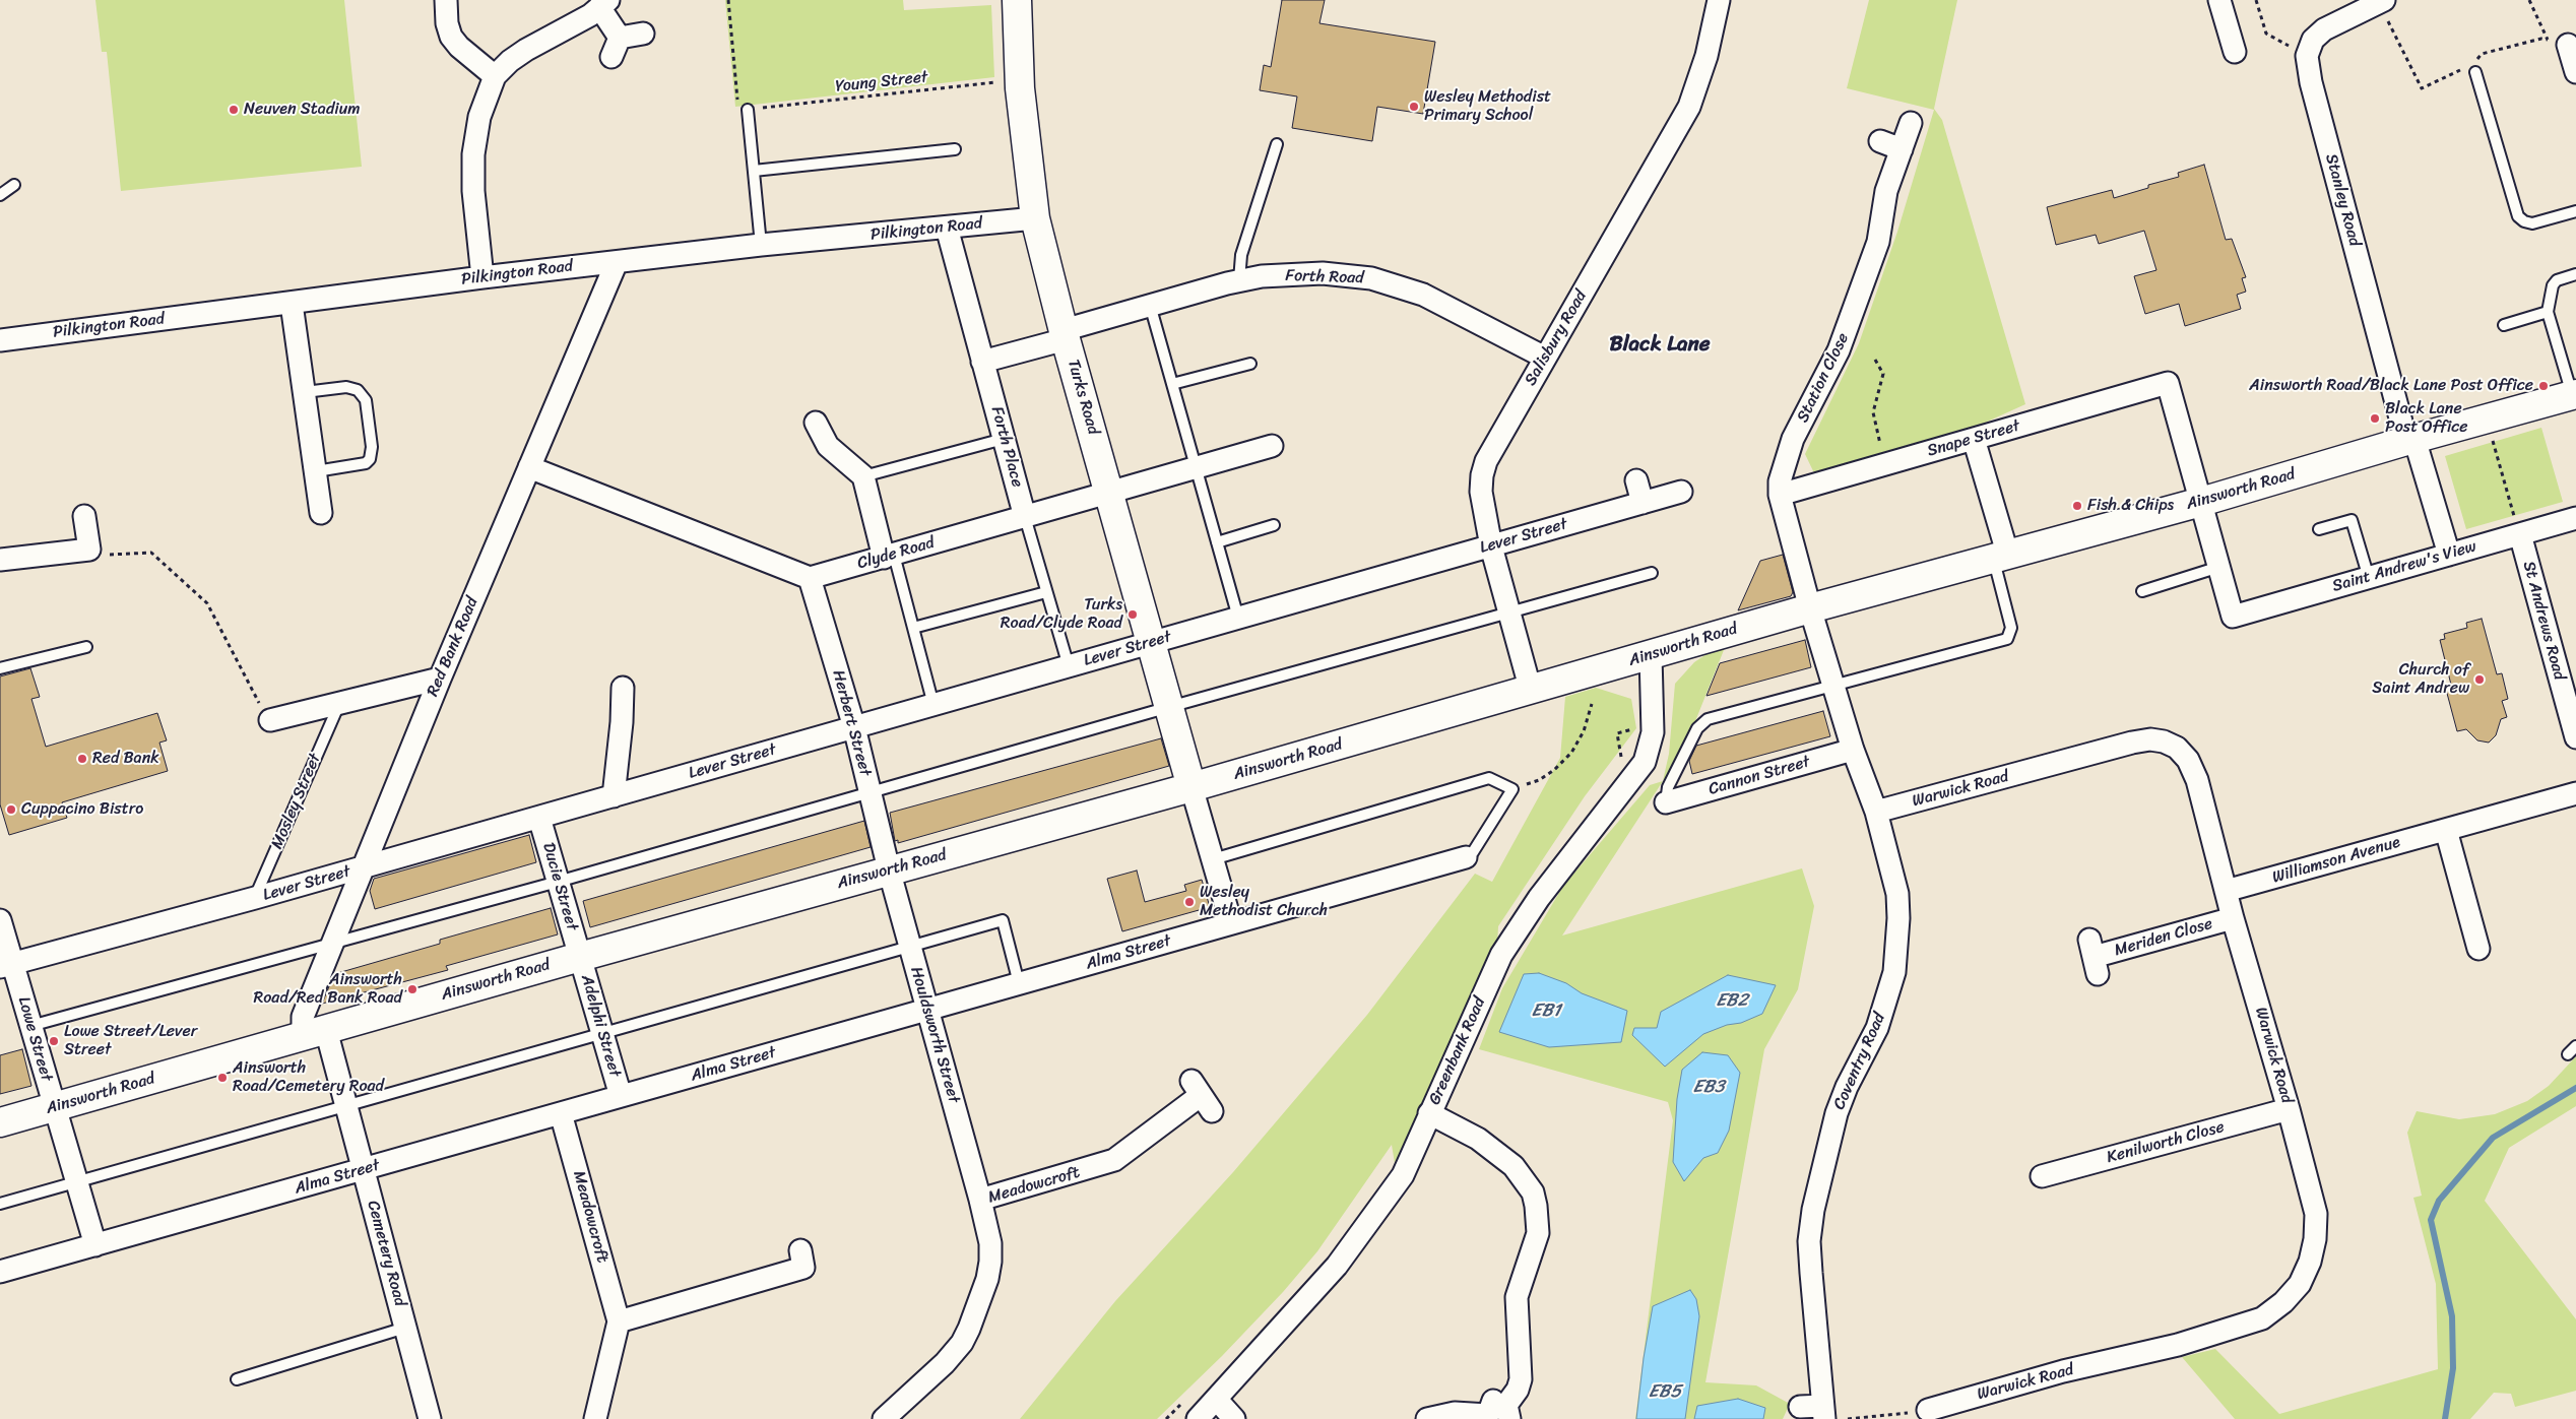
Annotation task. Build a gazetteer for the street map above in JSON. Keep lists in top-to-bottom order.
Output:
{
  "streets": {
    "main road": ["Turks Road", "Ainsworth Road"],
    "street": [
      "Stanley Road",
      "Pilkington Road",
      "Forth Road",
      "Salisbury Road",
      "Station Close",
      "Snape Street",
      "Forth Place",
      "Lever Street",
      "Clyde Road",
      "Saint Andrew's View",
      "St Andrews Road",
      "Red Bank Road",
      "Herbert Street",
      "Cannon Street",
      "Warwick Road",
      "Williamson Avenue",
      "Ducie Street",
      "Meriden Close",
      "Alma Street",
      "Adelphi Street",
      "Houldsworth Street",
      "Lowe Street",
      "Greenbank Road",
      "Coventry Road",
      "Kenilworth Close",
      "Meadowcroft",
      "Cemetery Road"
    ],
    "lane": ["Mosley Street"],
    "path": ["Young Street"]
  },
  "crossings": [
    ["Young Street", "Turks Road"],
    ["Stanley Road", "Ainsworth Road"],
    ["Stanley Road", "Saint Andrew's View"],
    ["Pilkington Road", "Turks Road"],
    ["Pilkington Road", "Forth Place"],
    ["Pilkington Road", "Red Bank Road"],
    ["Forth Road", "Salisbury Road"],
    ["Forth Road", "Turks Road"],
    ["Forth Road", "Forth Place"],
    ["Salisbury Road", "Ainsworth Road"],
    ["Salisbury Road", "Lever Street"],
    ["Station Close", "Snape Street"],
    ["Station Close", "Ainsworth Road"],
    ["Station Close", "Coventry Road"],
    ["Turks Road", "Ainsworth Road"],
    ["Turks Road", "Lever Street"],
    ["Turks Road", "Clyde Road"],
    ["Snape Street", "Ainsworth Road"],
    ["Forth Place", "Lever Street"],
    ["Forth Place", "Clyde Road"],
    ["Ainsworth Road", "Red Bank Road"],
    ["Ainsworth Road", "Herbert Street"],
    ["Ainsworth Road", "Ducie Street"],
    ["Ainsworth Road", "Adelphi Street"],
    ["Ainsworth Road", "Houldsworth Street"],
    ["Ainsworth Road", "Lowe Street"],
    ["Ainsworth Road", "Greenbank Road"],
    ["Ainsworth Road", "Coventry Road"],
    ["Ainsworth Road", "Cemetery Road"],
    ["Lever Street", "Red Bank Road"],
    ["Lever Street", "Herbert Street"],
    ["Lever Street", "Mosley Street"],
    ["Lever Street", "Ducie Street"],
    ["Lever Street", "Lowe Street"],
    ["Clyde Road", "Herbert Street"],
    ["Saint Andrew's View", "St Andrews Road"],
    ["Red Bank Road", "Cemetery Road"],
    ["Herbert Street", "Houldsworth Street"],
    ["Cannon Street", "Coventry Road"],
    ["Warwick Road", "Williamson Avenue"],
    ["Warwick Road", "Meriden Close"],
    ["Warwick Road", "Coventry Road"],
    ["Warwick Road", "Kenilworth Close"],
    ["Ducie Street", "Adelphi Street"],
    ["Alma Street", "Adelphi Street"],
    ["Alma Street", "Houldsworth Street"],
    ["Alma Street", "Lowe Street"],
    ["Alma Street", "Meadowcroft"],
    ["Alma Street", "Cemetery Road"],
    ["Houldsworth Street", "Meadowcroft"]
  ],
  "districts": ["Black Lane"],
  "water": [
    "EB2",
    "EB1",
    "EB3",
    "EB5"
  ],
  "places": [
    "Wesley Methodist Primary School",
    "Neuven Stadium",
    "Ainsworth Road/Black Lane Post Office",
    "Black Lane Post Office",
    "Fish & Chips",
    "Turks Road/Clyde Road",
    "Church of Saint Andrew",
    "Red Bank",
    "Cuppacino Bistro",
    "Wesley Methodist Church",
    "Ainsworth Road/Red Bank Road",
    "Lowe Street/Lever Street",
    "Ainsworth Road/Cemetery Road"
  ]
}
